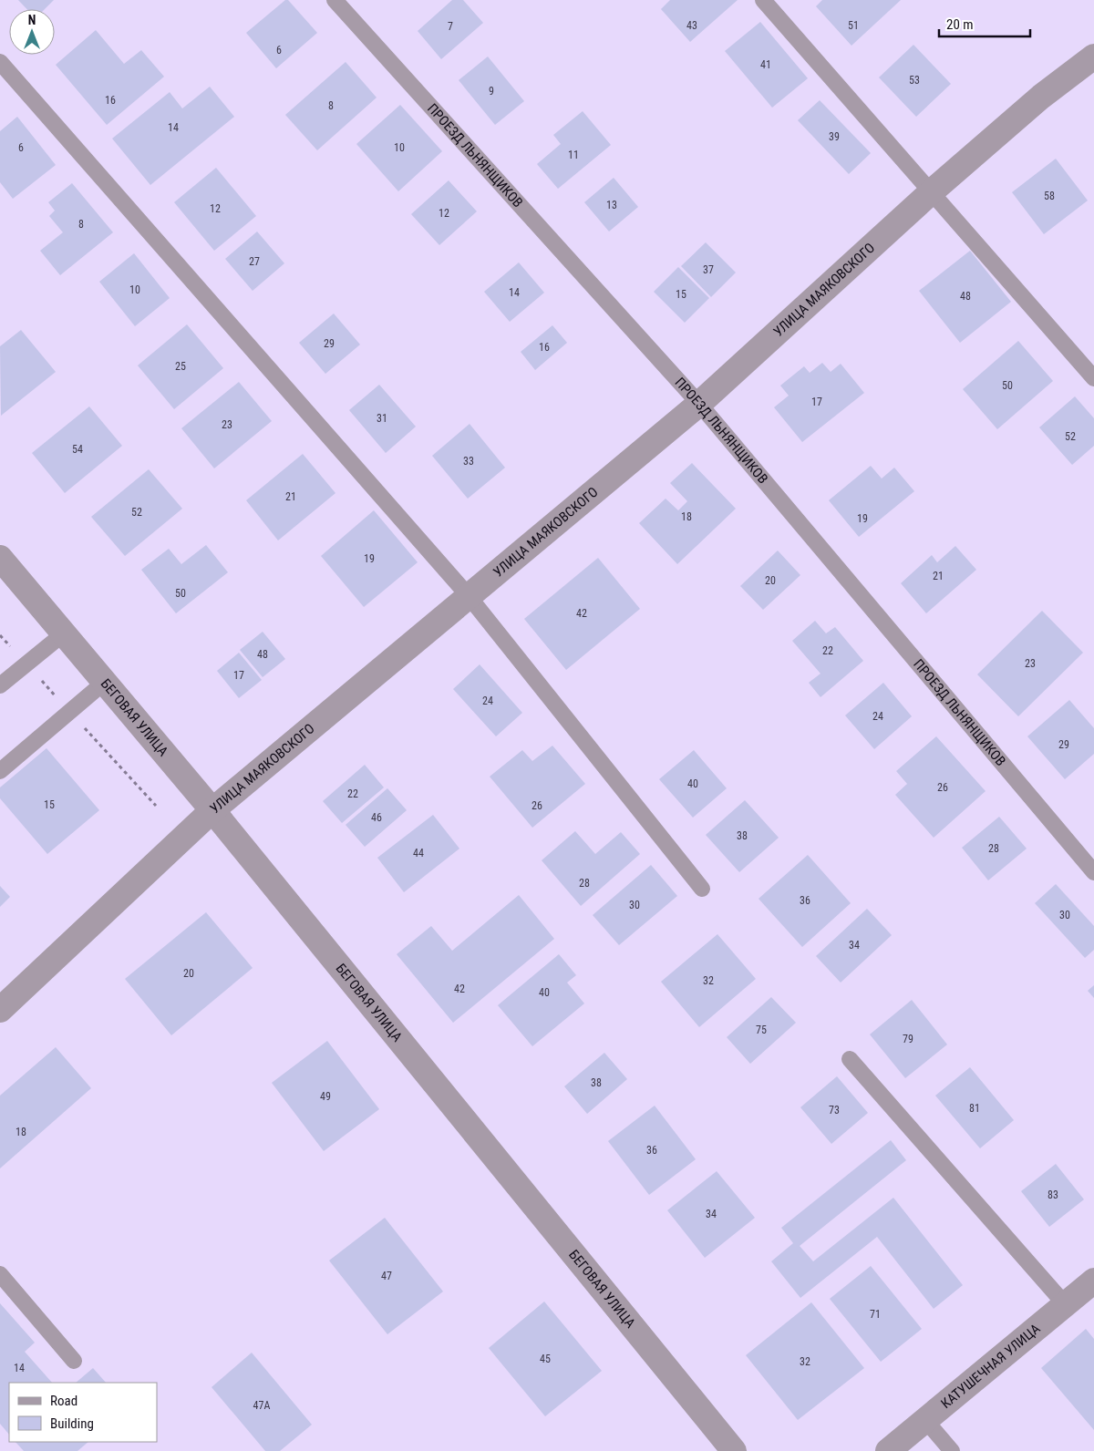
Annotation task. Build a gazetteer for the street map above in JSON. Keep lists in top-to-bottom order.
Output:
{
  "streets": {
    "street": ["УЛИЦА МАЯКОВСКОГО", "БЕГОВАЯ УЛИЦА", "КАТУШЕЧНАЯ УЛИЦА"],
    "lane": ["ПРОЕЗД ЛЬНЯНЩИКОВ"]
  },
  "crossings": [
    ["ПРОЕЗД ЛЬНЯНЩИКОВ", "УЛИЦА МАЯКОВСКОГО"],
    ["УЛИЦА МАЯКОВСКОГО", "БЕГОВАЯ УЛИЦА"]
  ],
  "house_numbers": [
    "43",
    "51",
    "7",
    "6",
    "41",
    "53",
    "9",
    "16",
    "8",
    "14",
    "39",
    "6",
    "10",
    "11",
    "58",
    "13",
    "12",
    "12",
    "8",
    "27",
    "37",
    "10",
    "14",
    "15",
    "48",
    "29",
    "16",
    "25",
    "50",
    "17",
    "31",
    "23",
    "52",
    "54",
    "33",
    "21",
    "52",
    "18",
    "19",
    "19",
    "21",
    "20",
    "50",
    "42",
    "22",
    "48",
    "23",
    "17",
    "24",
    "24",
    "29",
    "40",
    "26",
    "22",
    "15",
    "26",
    "46",
    "38",
    "28",
    "44",
    "28",
    "36",
    "30",
    "30",
    "34",
    "20",
    "32",
    "42",
    "40",
    "75",
    "79",
    "38",
    "49",
    "81",
    "73",
    "18",
    "36",
    "83",
    "34",
    "47",
    "71",
    "45",
    "32",
    "14",
    "47А"
  ],
  "legend": ["Road", "Building"],
  "scale_bar": "20 m",
  "north": "top"
}
